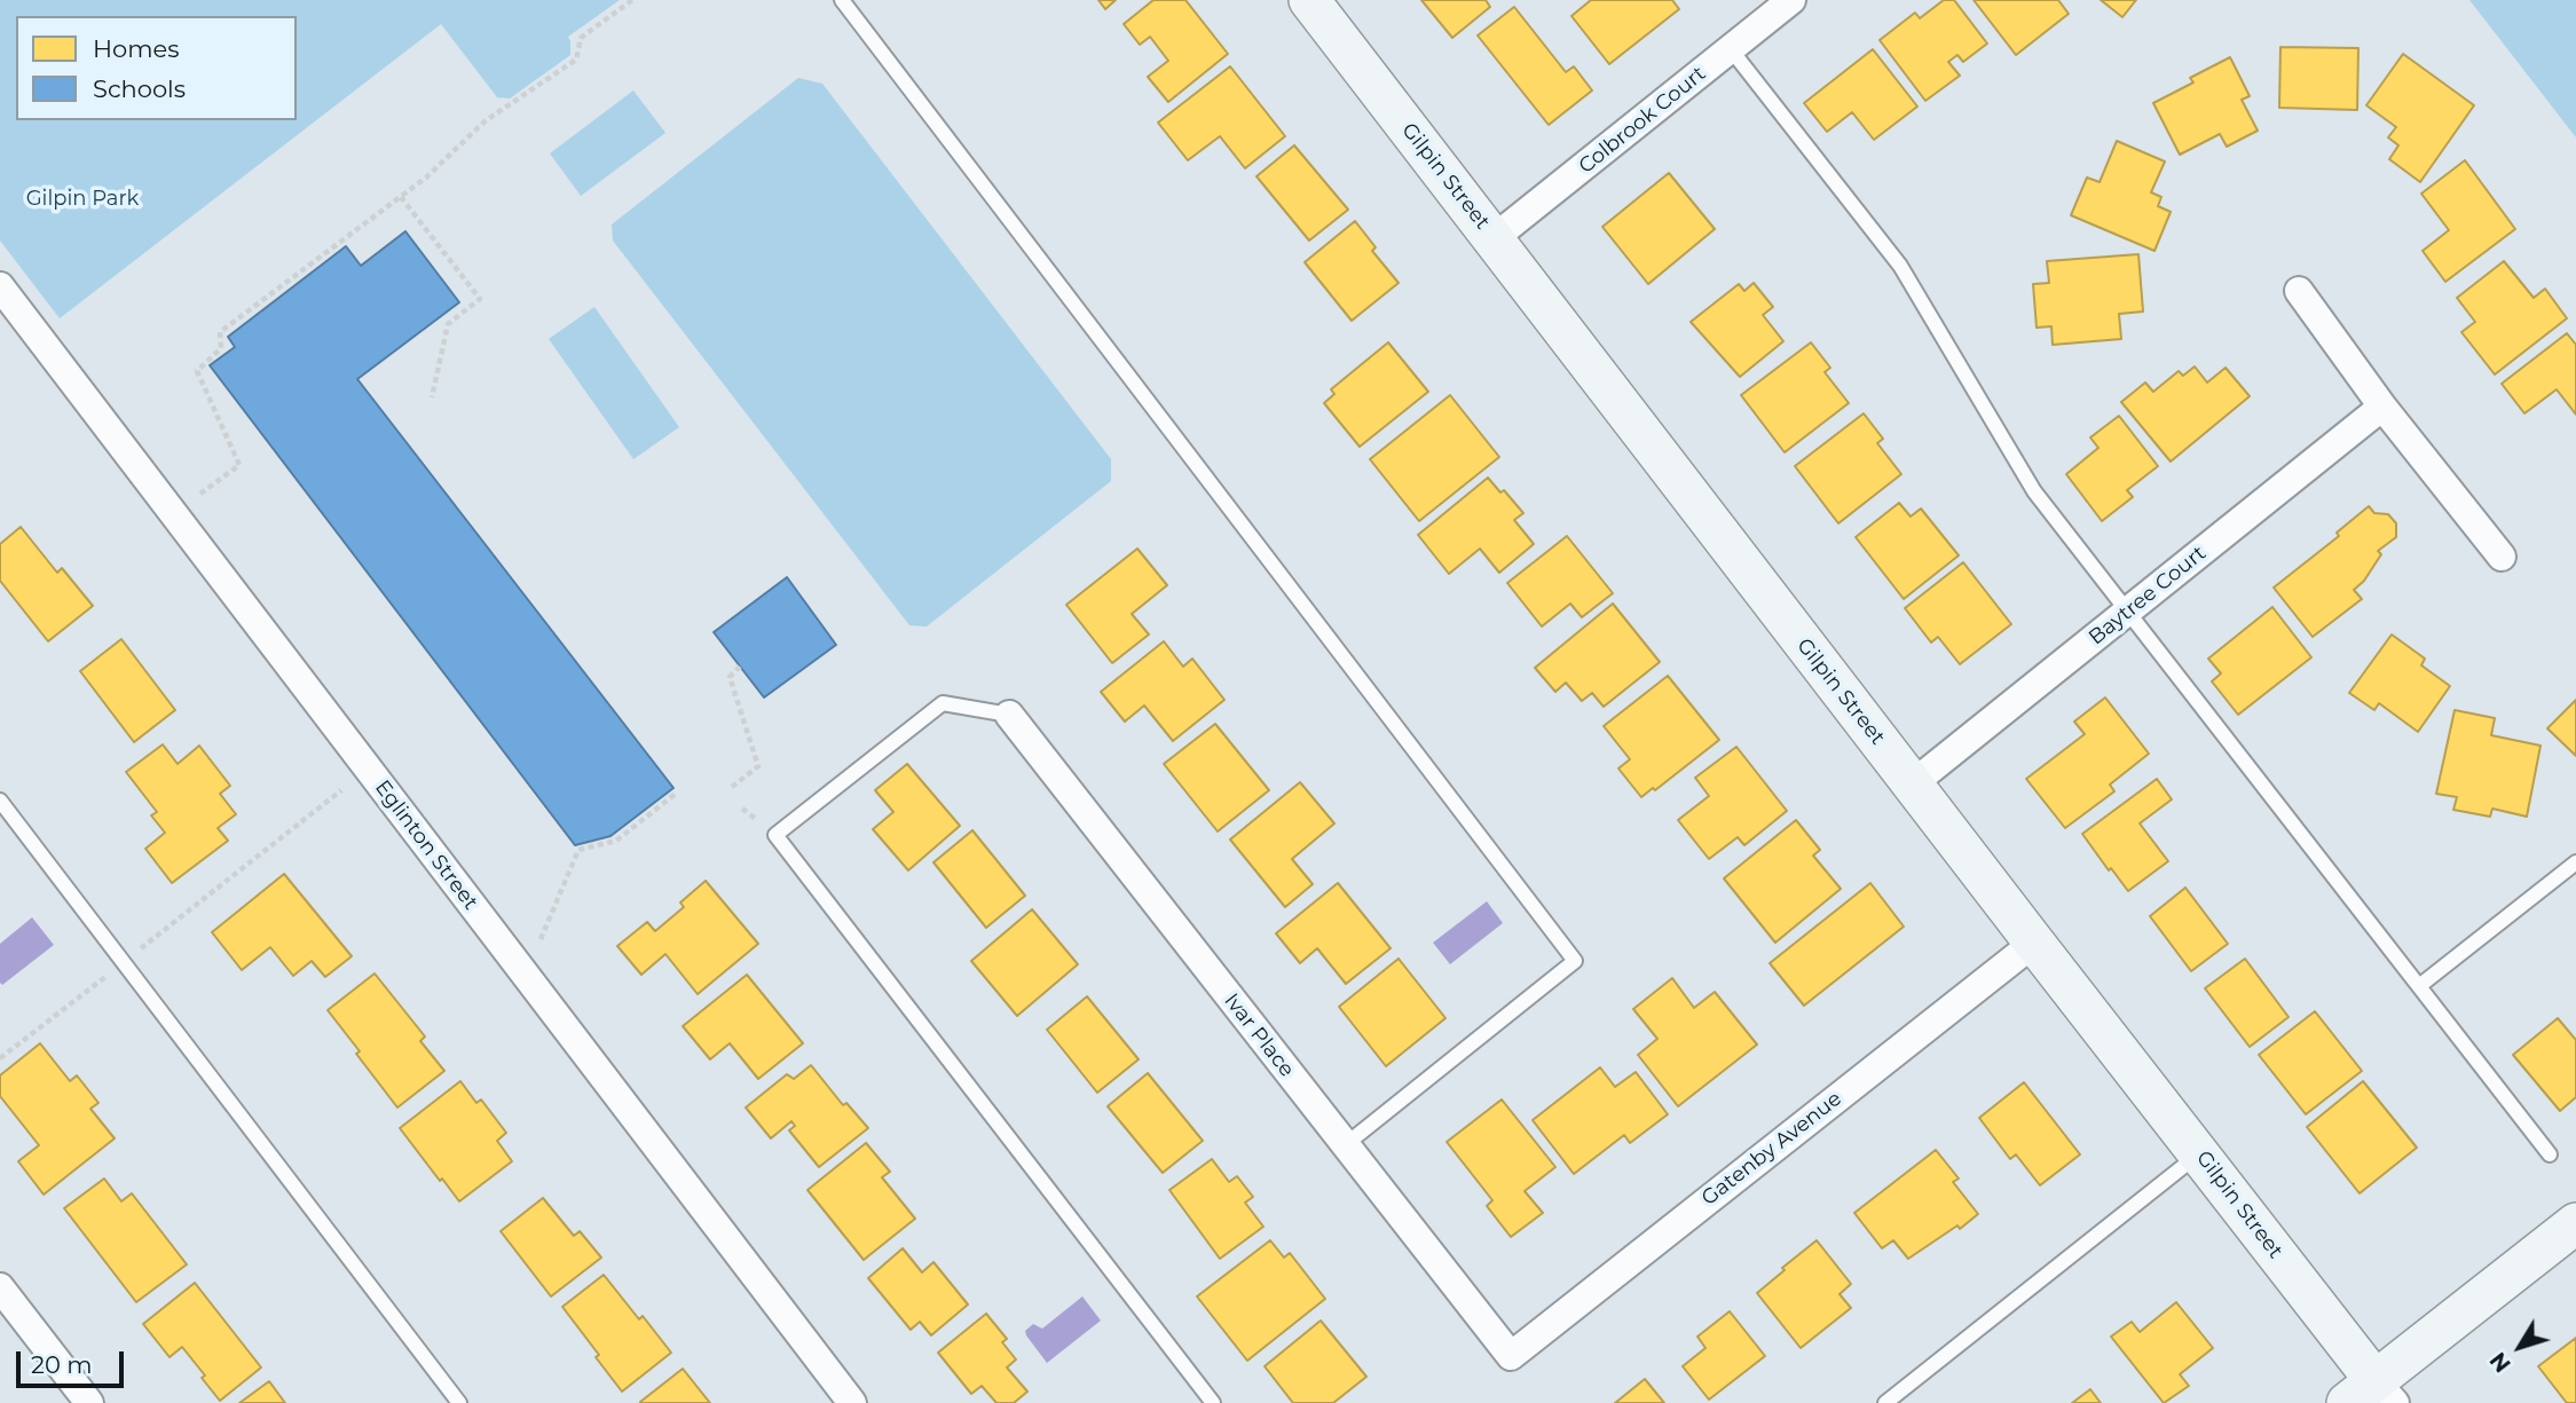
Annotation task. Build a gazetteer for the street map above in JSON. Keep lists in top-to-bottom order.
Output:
{
  "streets": {
    "street": [
      "Colbrook Court",
      "Gilpin Street",
      "Baytree Court",
      "Eglinton Street",
      "Ivar Place",
      "Gatenby Avenue"
    ]
  },
  "crossings": [
    ["Colbrook Court", "Gilpin Street"],
    ["Gilpin Street", "Baytree Court"],
    ["Gilpin Street", "Gatenby Avenue"],
    ["Ivar Place", "Gatenby Avenue"]
  ],
  "parks": ["Gilpin Park"],
  "legend": ["Homes", "Schools"],
  "scale_bar": "20 m",
  "north": "bottom left"
}
